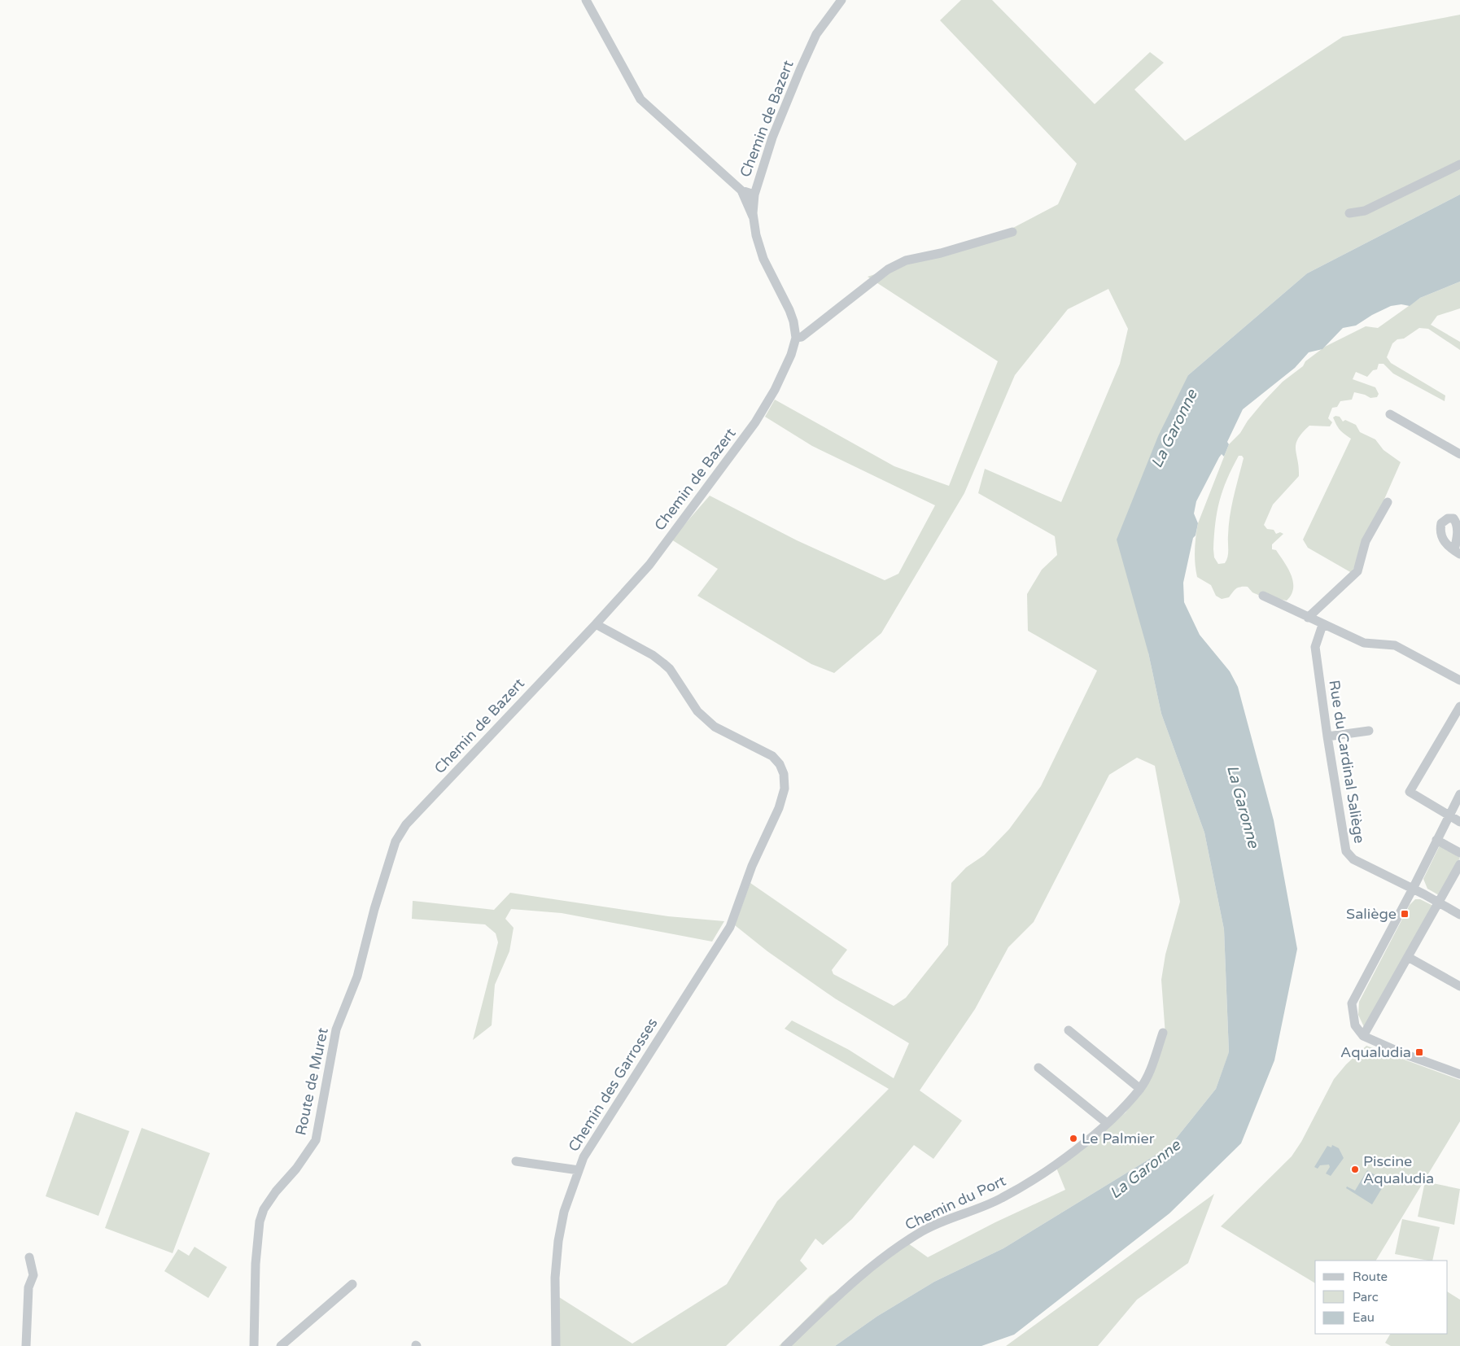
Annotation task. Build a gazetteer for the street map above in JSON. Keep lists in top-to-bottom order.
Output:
{
  "streets": {
    "street": [
      "Chemin de Bazert",
      "Rue du Cardinal Saliège",
      "Route de Muret",
      "Chemin des Garrosses",
      "Chemin du Port"
    ]
  },
  "crossings": [
    ["Chemin de Bazert", "Route de Muret"],
    ["Chemin de Bazert", "Chemin des Garrosses"]
  ],
  "water": ["La Garonne"],
  "places": {
    "transit": ["Saliège", "Aqualudia"],
    "other": ["Le Palmier", "Piscine Aqualudia"]
  },
  "legend": ["Route", "Parc", "Eau"]
}
